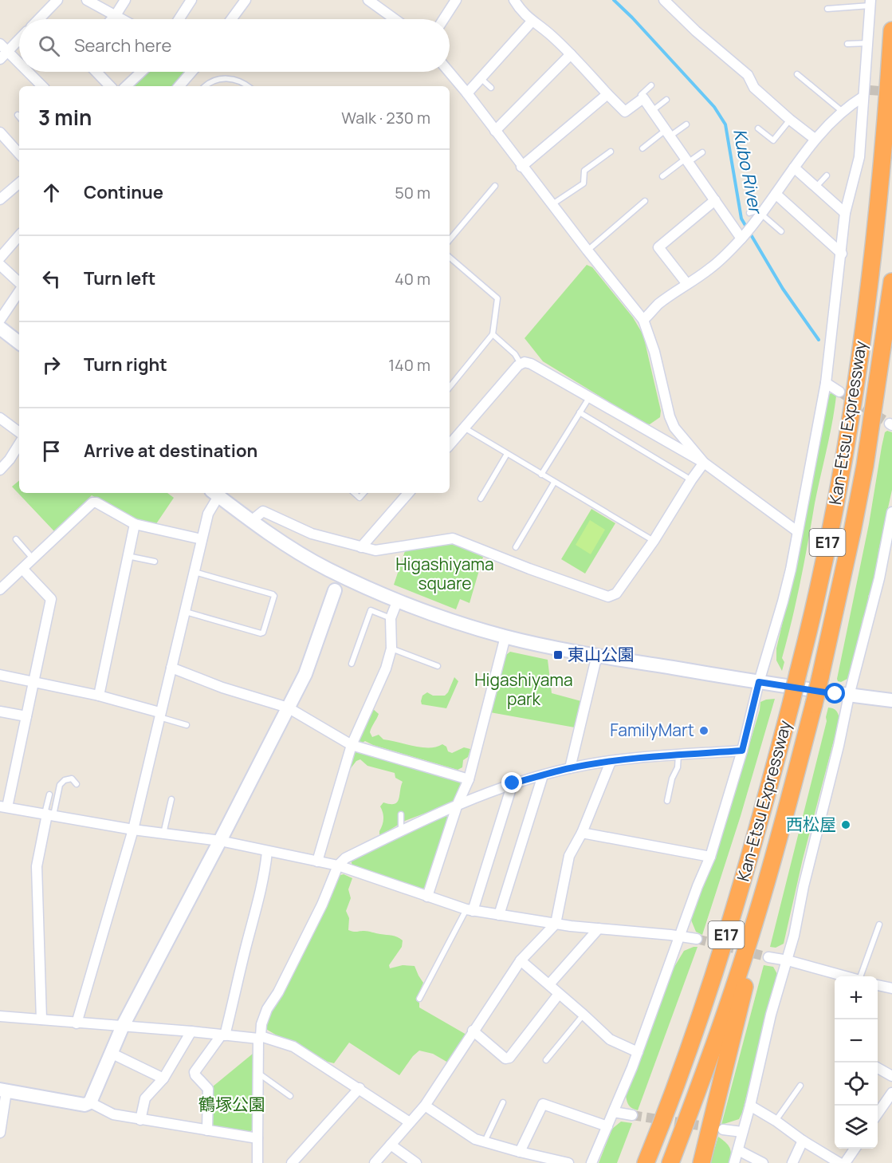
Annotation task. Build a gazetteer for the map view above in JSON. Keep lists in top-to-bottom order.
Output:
{
  "streets": {
    "highway": ["Kan-Etsu Expressway", "E17"]
  },
  "water": ["Kubo River"],
  "parks": ["Higashiyama square", "Higashiyama park", "鶴塚公園"],
  "places": {
    "transit": ["東山公園"],
    "other": ["FamilyMart", "西松屋"]
  },
  "page": {
    "search": "Search here",
    "heading": ["3 min", "Walk · 230 m"],
    "list": [
      ["Continue", "50 m"],
      ["Turn left", "40 m"],
      ["Turn right", "140 m"],
      "Arrive at destination"
    ],
    "map_buttons": ["+", "−"]
  }
}
